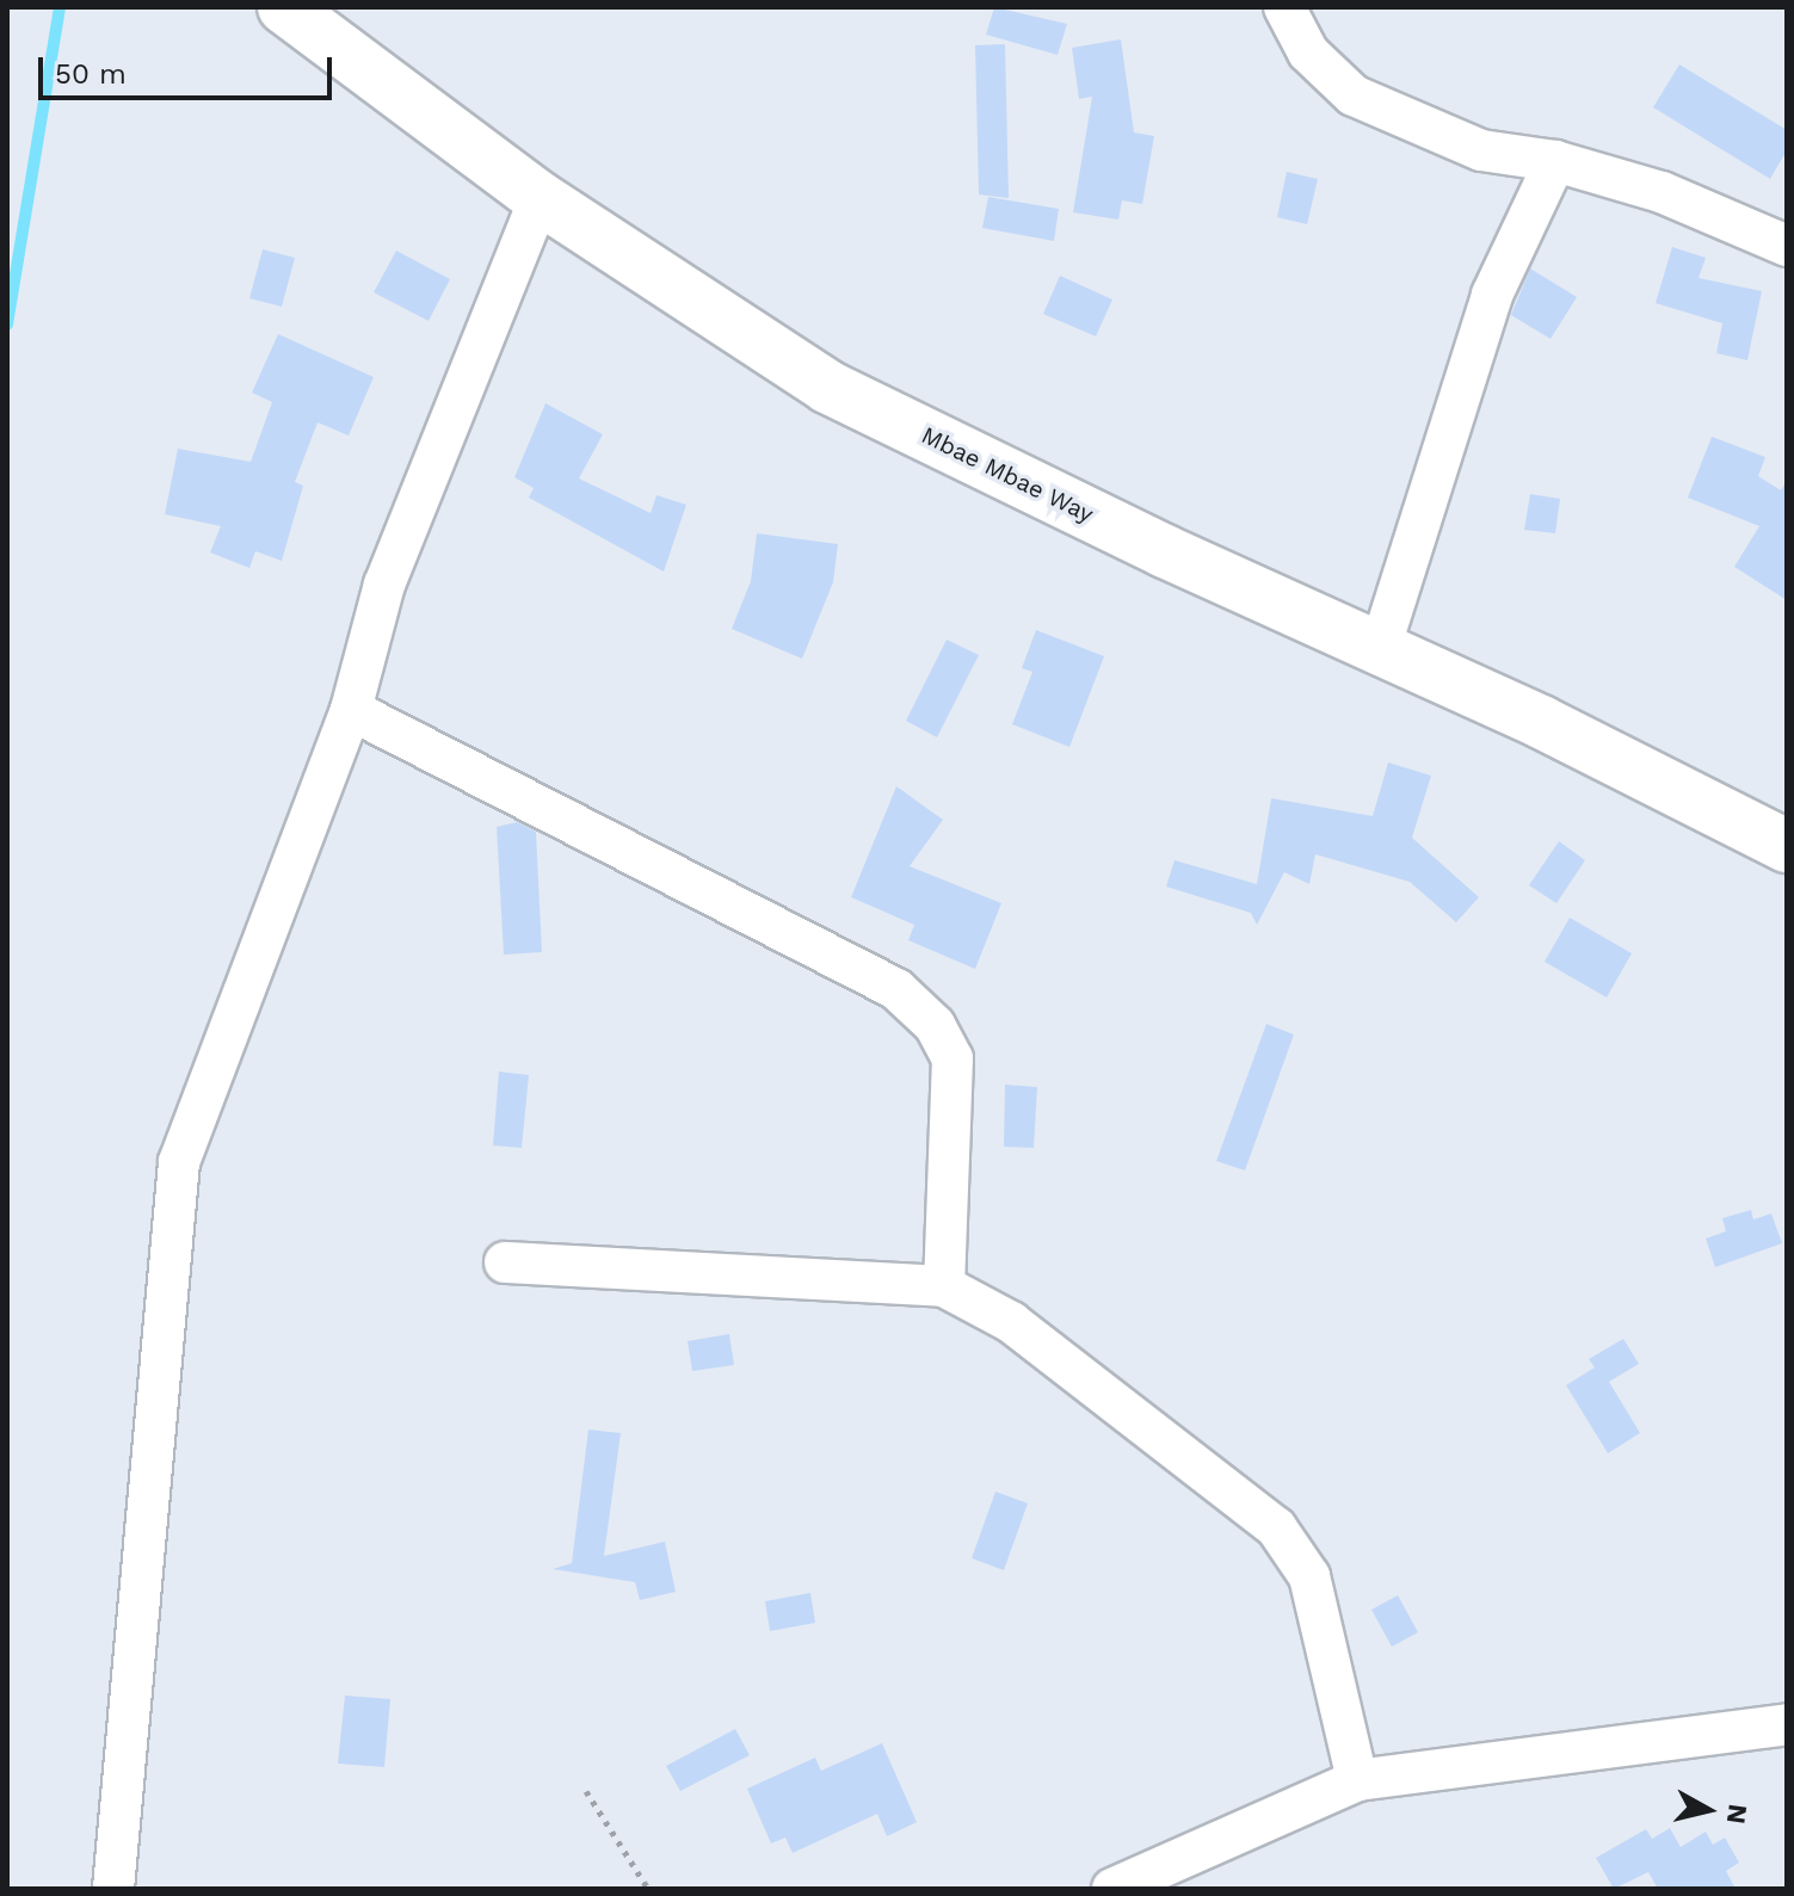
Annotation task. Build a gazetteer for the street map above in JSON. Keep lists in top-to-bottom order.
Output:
{
  "streets": {
    "street": ["Mbae Mbae Way"]
  },
  "scale_bar": "50 m",
  "north": "right"
}
